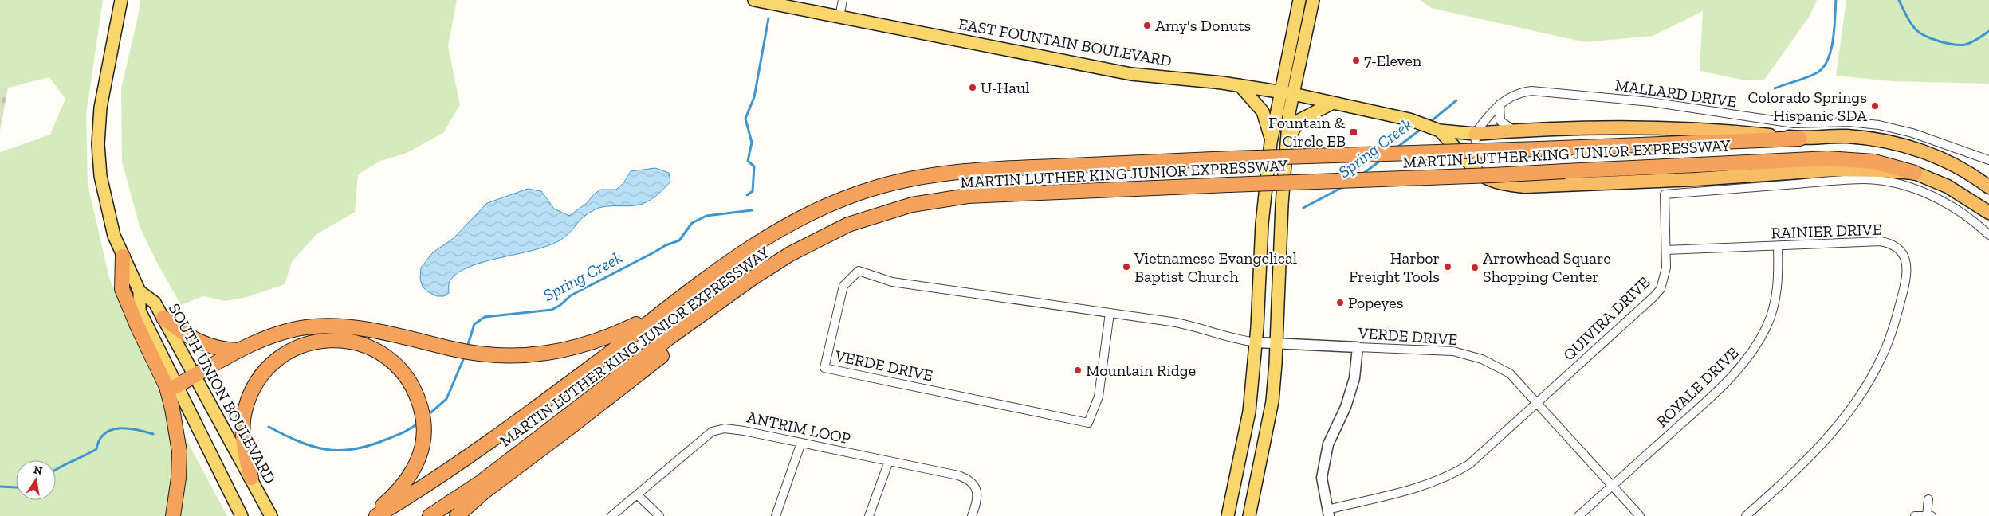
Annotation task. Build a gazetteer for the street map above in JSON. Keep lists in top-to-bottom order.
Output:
{
  "streets": {
    "highway": ["MARTIN LUTHER KING JUNIOR EXPRESSWAY"],
    "main road": ["EAST FOUNTAIN BOULEVARD", "SOUTH UNION BOULEVARD"],
    "street": [
      "MALLARD DRIVE",
      "RAINIER DRIVE",
      "QUIVIRA DRIVE",
      "VERDE DRIVE",
      "ROYALE DRIVE",
      "ANTRIM LOOP"
    ]
  },
  "crossings": [
    ["EAST FOUNTAIN BOULEVARD", "MALLARD DRIVE"],
    ["RAINIER DRIVE", "QUIVIRA DRIVE"],
    ["RAINIER DRIVE", "ROYALE DRIVE"],
    ["QUIVIRA DRIVE", "VERDE DRIVE"],
    ["VERDE DRIVE", "ROYALE DRIVE"]
  ],
  "water": ["Spring Creek"],
  "places": {
    "other": [
      "Amy's Donuts",
      "7-Eleven",
      "U-Haul",
      "Colorado Springs Hispanic SDA",
      "Vietnamese Evangelical Baptist Church",
      "Harbor Freight Tools",
      "Arrowhead Square Shopping Center",
      "Popeyes",
      "Mountain Ridge"
    ],
    "transit": ["Fountain & Circle EB"]
  },
  "north": "top"
}
